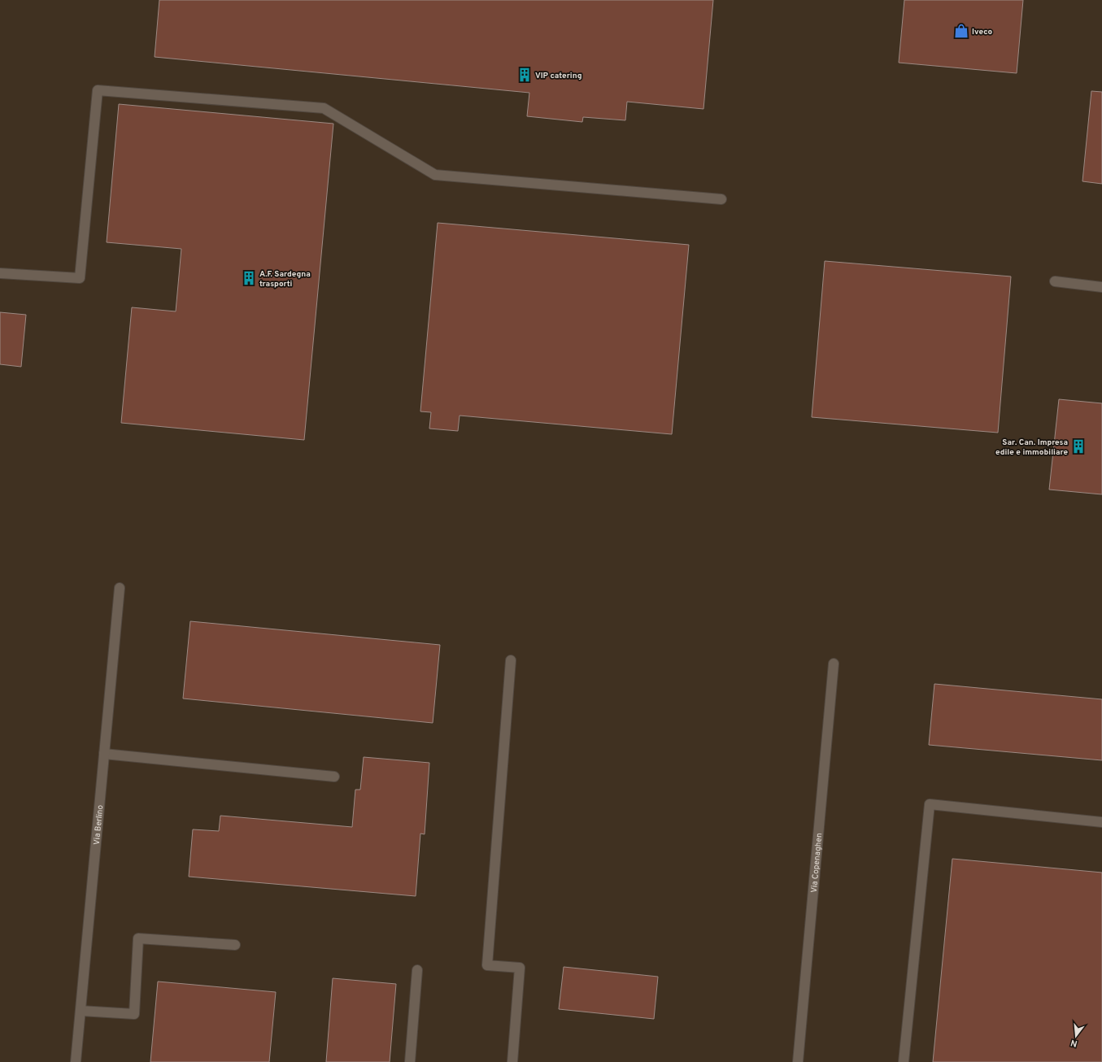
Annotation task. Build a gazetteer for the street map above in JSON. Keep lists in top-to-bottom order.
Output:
{
  "streets": {
    "street": ["Via Berlino", "Via Copenaghen"]
  },
  "places": {
    "shop": ["Iveco"],
    "building": ["VIP catering", "A.F. Sardegna trasporti", "Sar. Can. Impresa edile e immobiliare"]
  },
  "north": "bottom"
}
